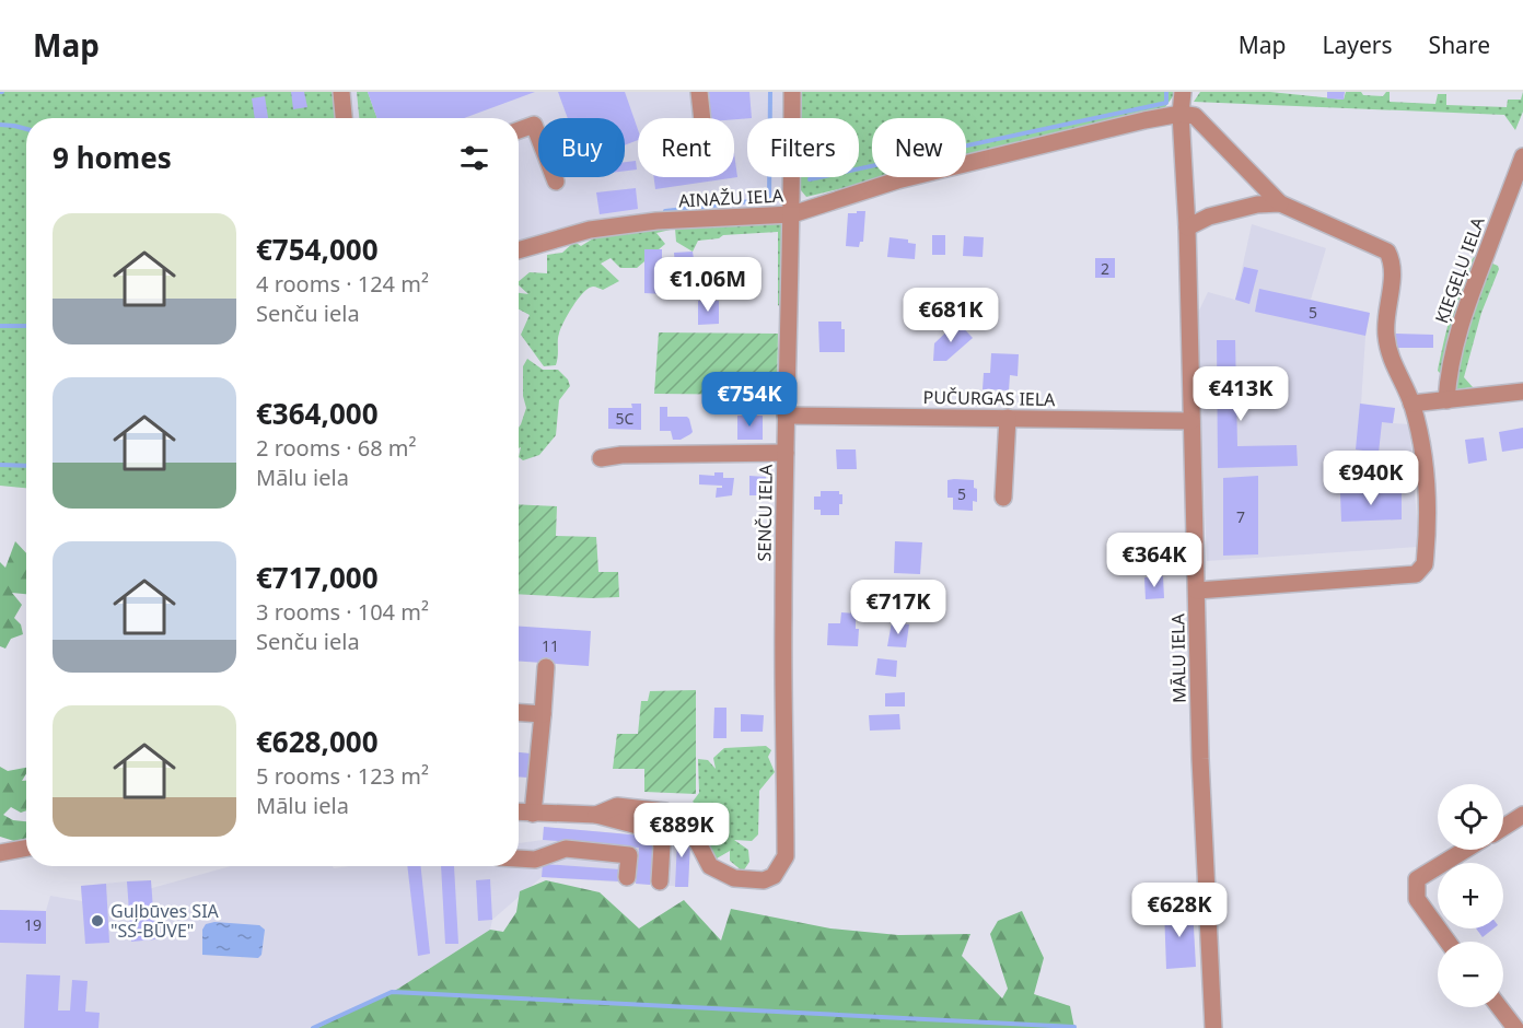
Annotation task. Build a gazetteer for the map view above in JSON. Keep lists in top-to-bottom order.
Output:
{
  "streets": {
    "street": [
      "AINAŽU IELA",
      "ĶIEĢEĻU IELA",
      "PUČURGAS IELA",
      "SENČU IELA",
      "MĀLU IELA"
    ]
  },
  "crossings": [
    ["AINAŽU IELA", "SENČU IELA"],
    ["AINAŽU IELA", "MĀLU IELA"],
    ["PUČURGAS IELA", "SENČU IELA"],
    ["PUČURGAS IELA", "MĀLU IELA"]
  ],
  "places": ["Guļbūves SIA \"SS-BŪVE\""],
  "house_numbers": [
    "2",
    "5",
    "5C",
    "5",
    "7",
    "11",
    "19"
  ],
  "page": {
    "header": "Map",
    "nav": ["Map", "Layers", "Share"],
    "chip": [
      "Buy",
      "Rent",
      "Filters",
      "New"
    ],
    "heading": "9 homes",
    "list": [
      {
        "name": "€754,000",
        "note": "4 rooms · 124 m² · Senču iela"
      },
      {
        "name": "€364,000",
        "note": "2 rooms · 68 m² · Mālu iela"
      },
      {
        "name": "€717,000",
        "note": "3 rooms · 104 m² · Senču iela"
      },
      {
        "name": "€628,000",
        "note": "5 rooms · 123 m² · Mālu iela"
      }
    ],
    "price": [
      "€1.06M",
      "€681K",
      "€413K",
      "€754K",
      "€940K",
      "€364K",
      "€717K",
      "€889K",
      "€628K"
    ],
    "map_buttons": ["+", "−"]
  }
}
